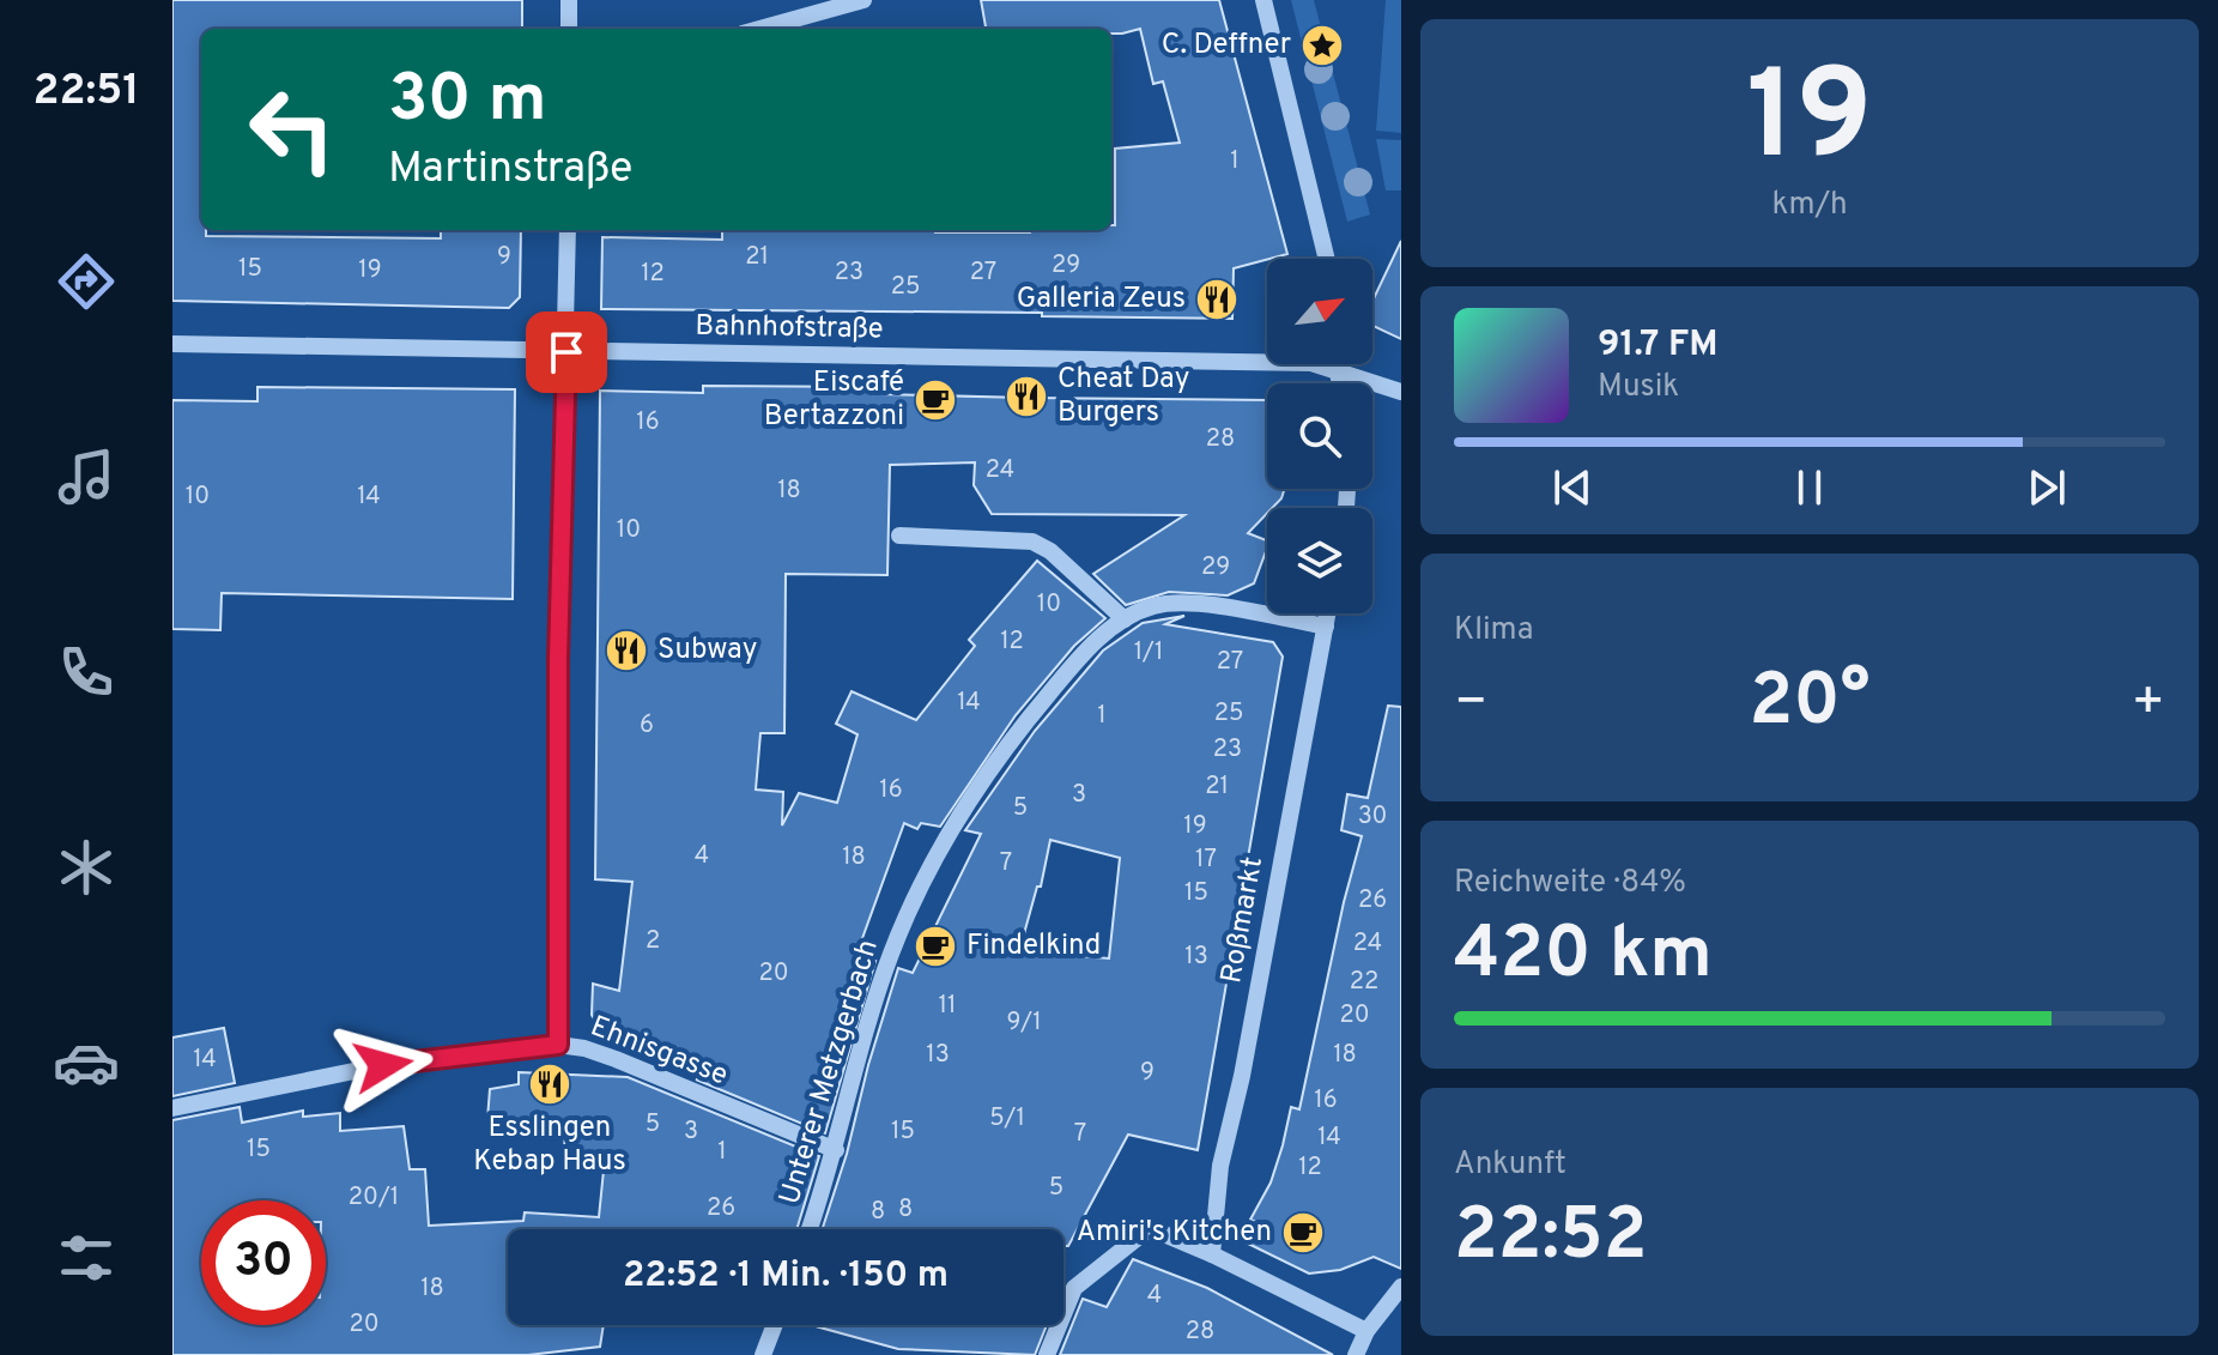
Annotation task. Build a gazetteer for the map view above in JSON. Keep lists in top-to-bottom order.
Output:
{
  "streets": {
    "street": [
      "Bahnhofstraße",
      "Roßmarkt",
      "Ehnisgasse",
      "Unterer Metzgerbach"
    ]
  },
  "crossings": [
    ["Roßmarkt", "Unterer Metzgerbach"],
    ["Ehnisgasse", "Unterer Metzgerbach"]
  ],
  "places": {
    "place": ["C. Deffner"],
    "restaurant": [
      "Galleria Zeus",
      "Cheat Day Burgers",
      "Subway",
      "Esslingen Kebap Haus"
    ],
    "cafe": ["Eiscafé Bertazzoni", "Findelkind", "Amiri's Kitchen"]
  },
  "house_numbers": [
    "1",
    "9",
    "21",
    "29",
    "15",
    "19",
    "23",
    "27",
    "12",
    "25",
    "16",
    "28",
    "24",
    "18",
    "10",
    "14",
    "10",
    "29",
    "10",
    "12",
    "1/1",
    "27",
    "14",
    "25",
    "1",
    "6",
    "23",
    "21",
    "16",
    "3",
    "5",
    "30",
    "19",
    "4",
    "18",
    "17",
    "7",
    "15",
    "26",
    "2",
    "24",
    "13",
    "20",
    "22",
    "11",
    "20",
    "9/1",
    "13",
    "18",
    "14",
    "9",
    "16",
    "5/1",
    "5",
    "3",
    "15",
    "7",
    "14",
    "15",
    "1",
    "12",
    "5",
    "20/1",
    "26",
    "8",
    "8",
    "18",
    "4",
    "20",
    "28"
  ],
  "north": "top right",
  "page": {
    "tabs": "22:51",
    "tile": [
      ["19", "km/h"],
      "Klima",
      ["Reichweite · 84%", "420 km"],
      ["Ankunft", "22:52"]
    ],
    "turn": ["30 m", "Martinstraße"],
    "song": ["91.7 FM", "Musik"],
    "heat": ["−", "20°", "+"],
    "limit": "30",
    "trip": "22:52 · 1 Min. · 150 m"
  }
}
